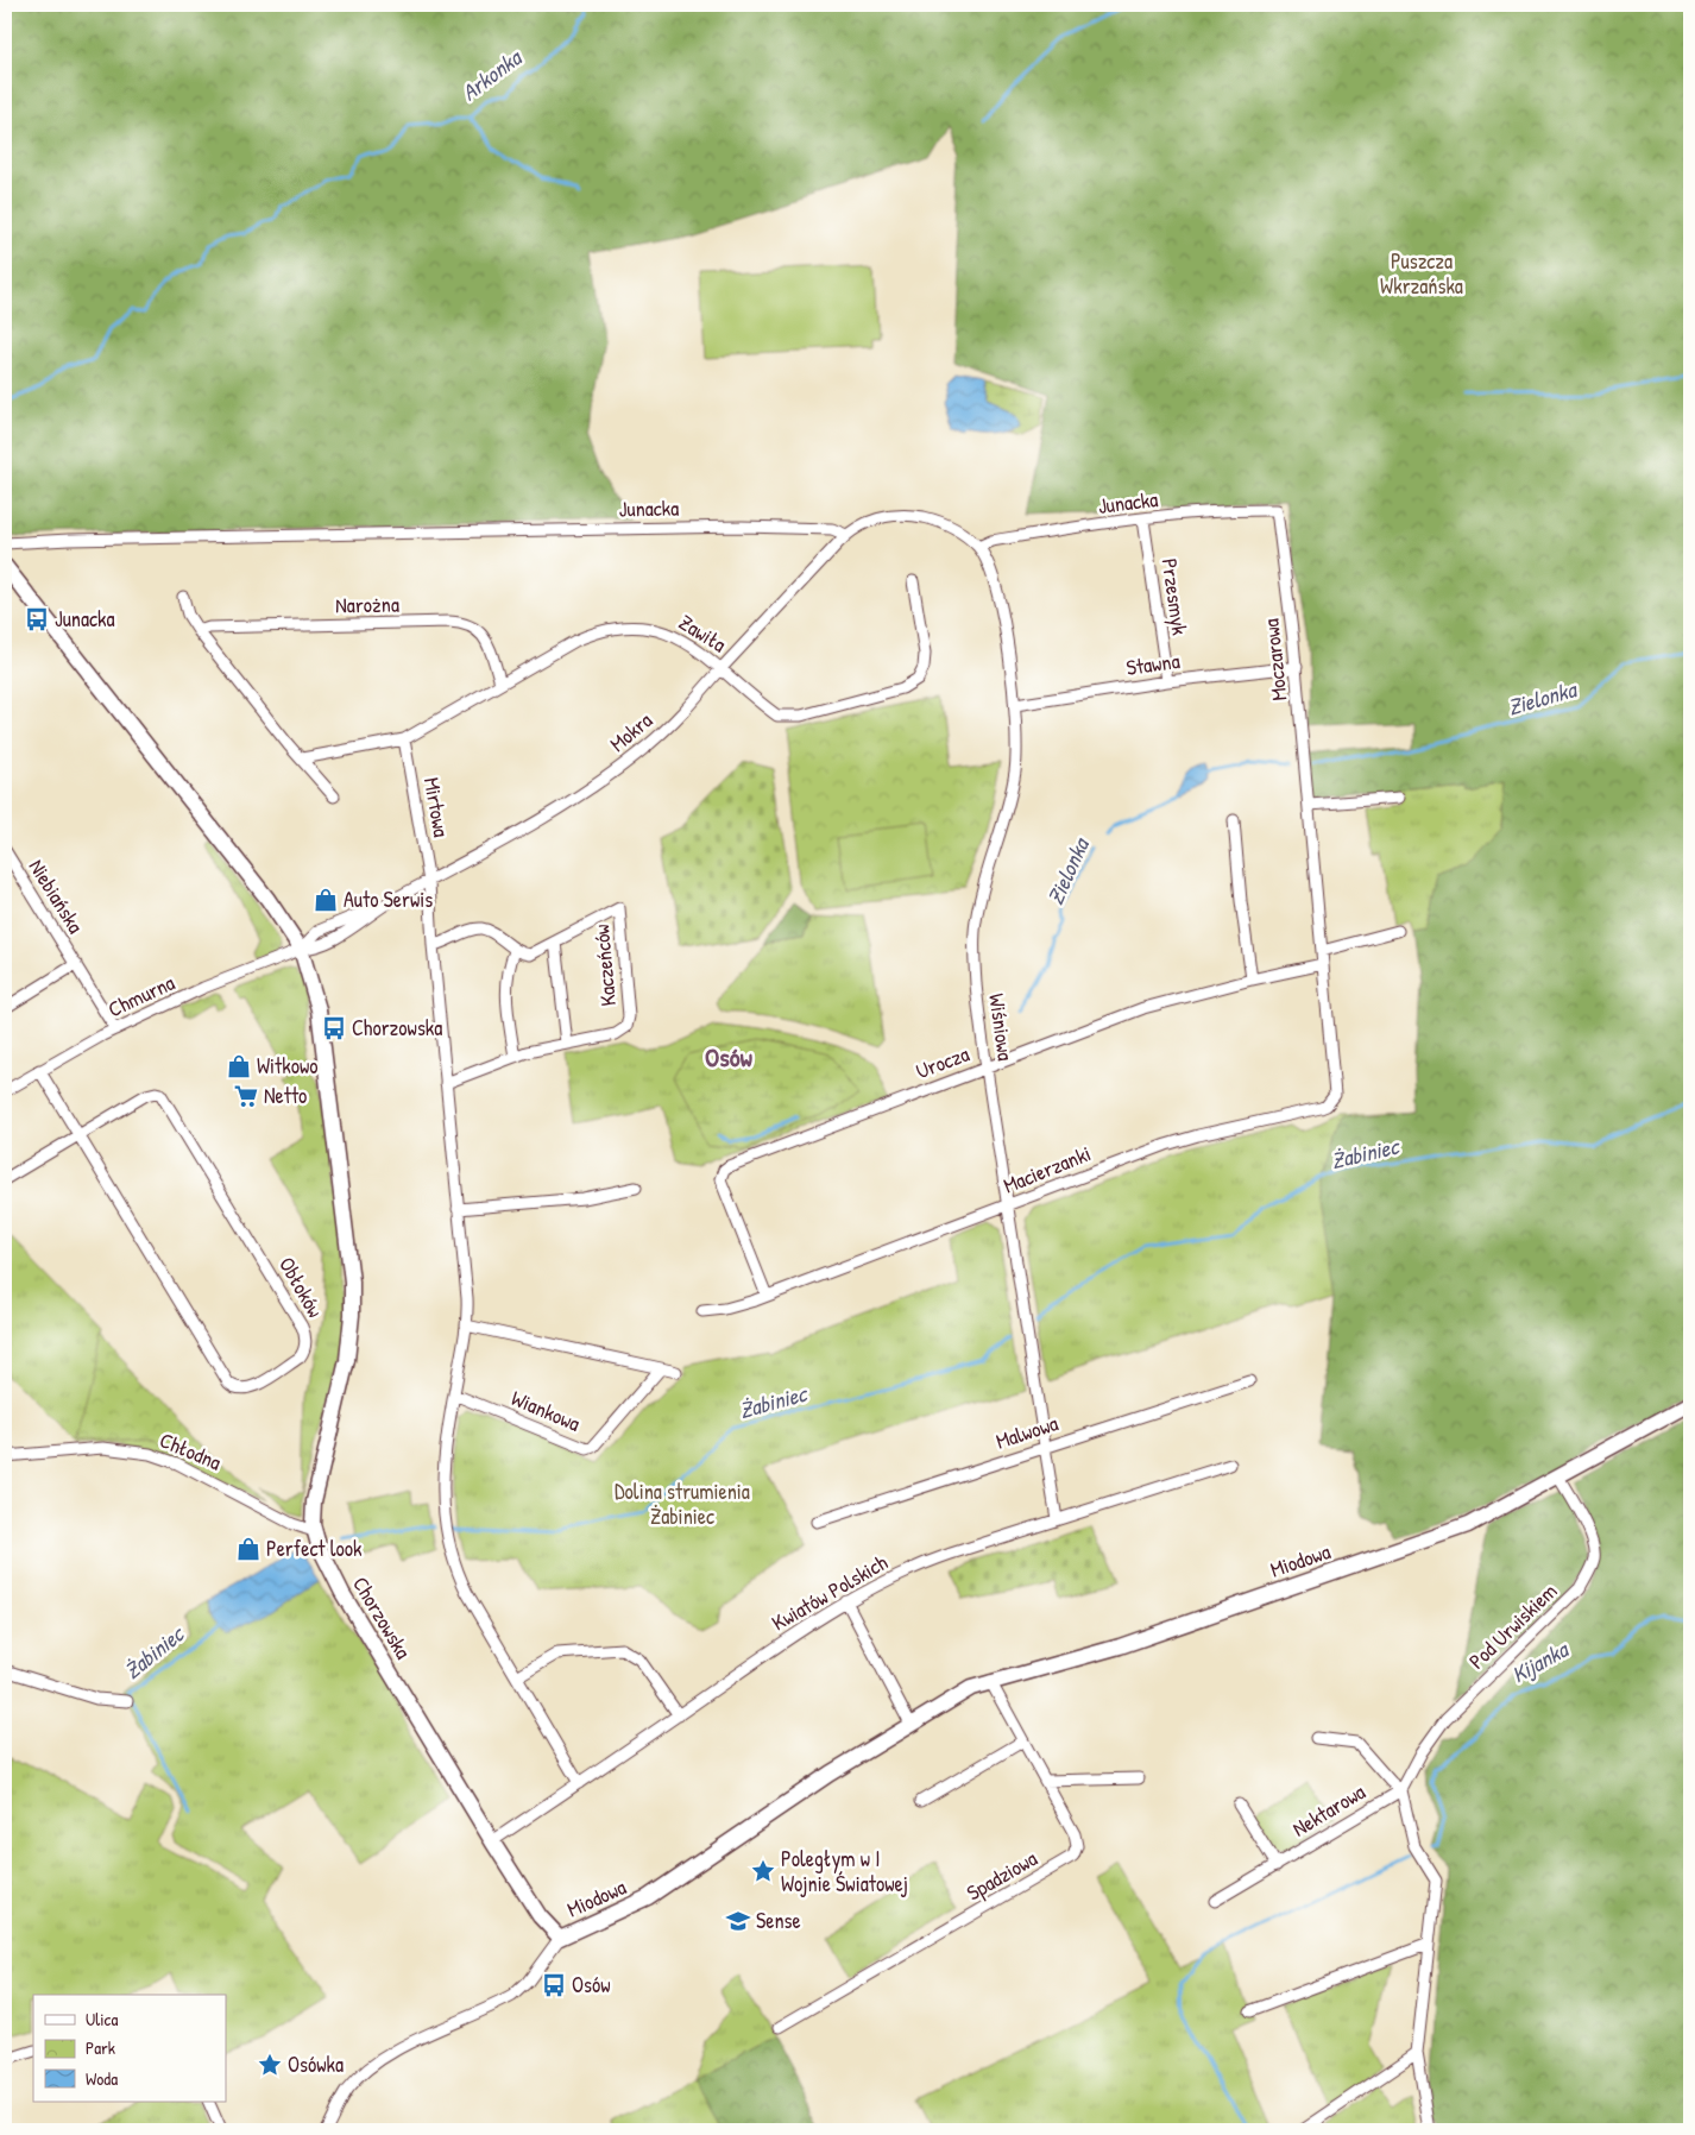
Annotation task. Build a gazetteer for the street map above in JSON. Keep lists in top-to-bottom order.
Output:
{
  "streets": {
    "street": [
      "Junacka",
      "Przesmyk",
      "Narożna",
      "Zawiła",
      "Moczarowa",
      "Stawna",
      "Mokra",
      "Mirtowa",
      "Niebiańska",
      "Kaczeńców",
      "Chmurna",
      "Wiśniowa",
      "Urocza",
      "Macierzanki",
      "Obłoków",
      "Wiankowa",
      "Malwowa",
      "Chłodna",
      "Miodowa",
      "Kwiatów Polskich",
      "Chorzowska",
      "Pod Urwiskiem",
      "Nektarowa",
      "Spadziowa"
    ]
  },
  "crossings": [
    ["Junacka", "Przesmyk"],
    ["Junacka", "Moczarowa"],
    ["Junacka", "Mokra"],
    ["Junacka", "Wiśniowa"],
    ["Przesmyk", "Stawna"],
    ["Narożna", "Zawiła"],
    ["Zawiła", "Mokra"],
    ["Zawiła", "Mirtowa"],
    ["Moczarowa", "Stawna"],
    ["Moczarowa", "Urocza"],
    ["Moczarowa", "Macierzanki"],
    ["Stawna", "Wiśniowa"],
    ["Mokra", "Mirtowa"],
    ["Mokra", "Chmurna"],
    ["Mokra", "Chorzowska"],
    ["Mirtowa", "Kaczeńców"],
    ["Mirtowa", "Wiankowa"],
    ["Mirtowa", "Kwiatów Polskich"],
    ["Niebiańska", "Chmurna"],
    ["Chmurna", "Obłoków"],
    ["Chmurna", "Chorzowska"],
    ["Wiśniowa", "Urocza"],
    ["Wiśniowa", "Macierzanki"],
    ["Wiśniowa", "Malwowa"],
    ["Wiśniowa", "Kwiatów Polskich"],
    ["Urocza", "Macierzanki"],
    ["Chłodna", "Chorzowska"],
    ["Miodowa", "Chorzowska"],
    ["Miodowa", "Pod Urwiskiem"],
    ["Miodowa", "Spadziowa"],
    ["Kwiatów Polskich", "Chorzowska"],
    ["Pod Urwiskiem", "Nektarowa"]
  ],
  "districts": ["Osów"],
  "water": [
    "Arkonka",
    "Zielonka",
    "Żabiniec",
    "Kijanka"
  ],
  "parks": ["Puszcza Wkrzańska", "Dolina strumienia Żabiniec"],
  "places": {
    "bus stop": ["Junacka", "Chorzowska", "Osów"],
    "shop": ["Auto Serwis", "Witkowo", "Perfect look"],
    "supermarket": ["Netto"],
    "place": ["Poległym w I Wojnie Światowej", "Osówka"],
    "school or university": ["Sense"]
  },
  "legend": ["Ulica", "Park", "Woda"]
}
